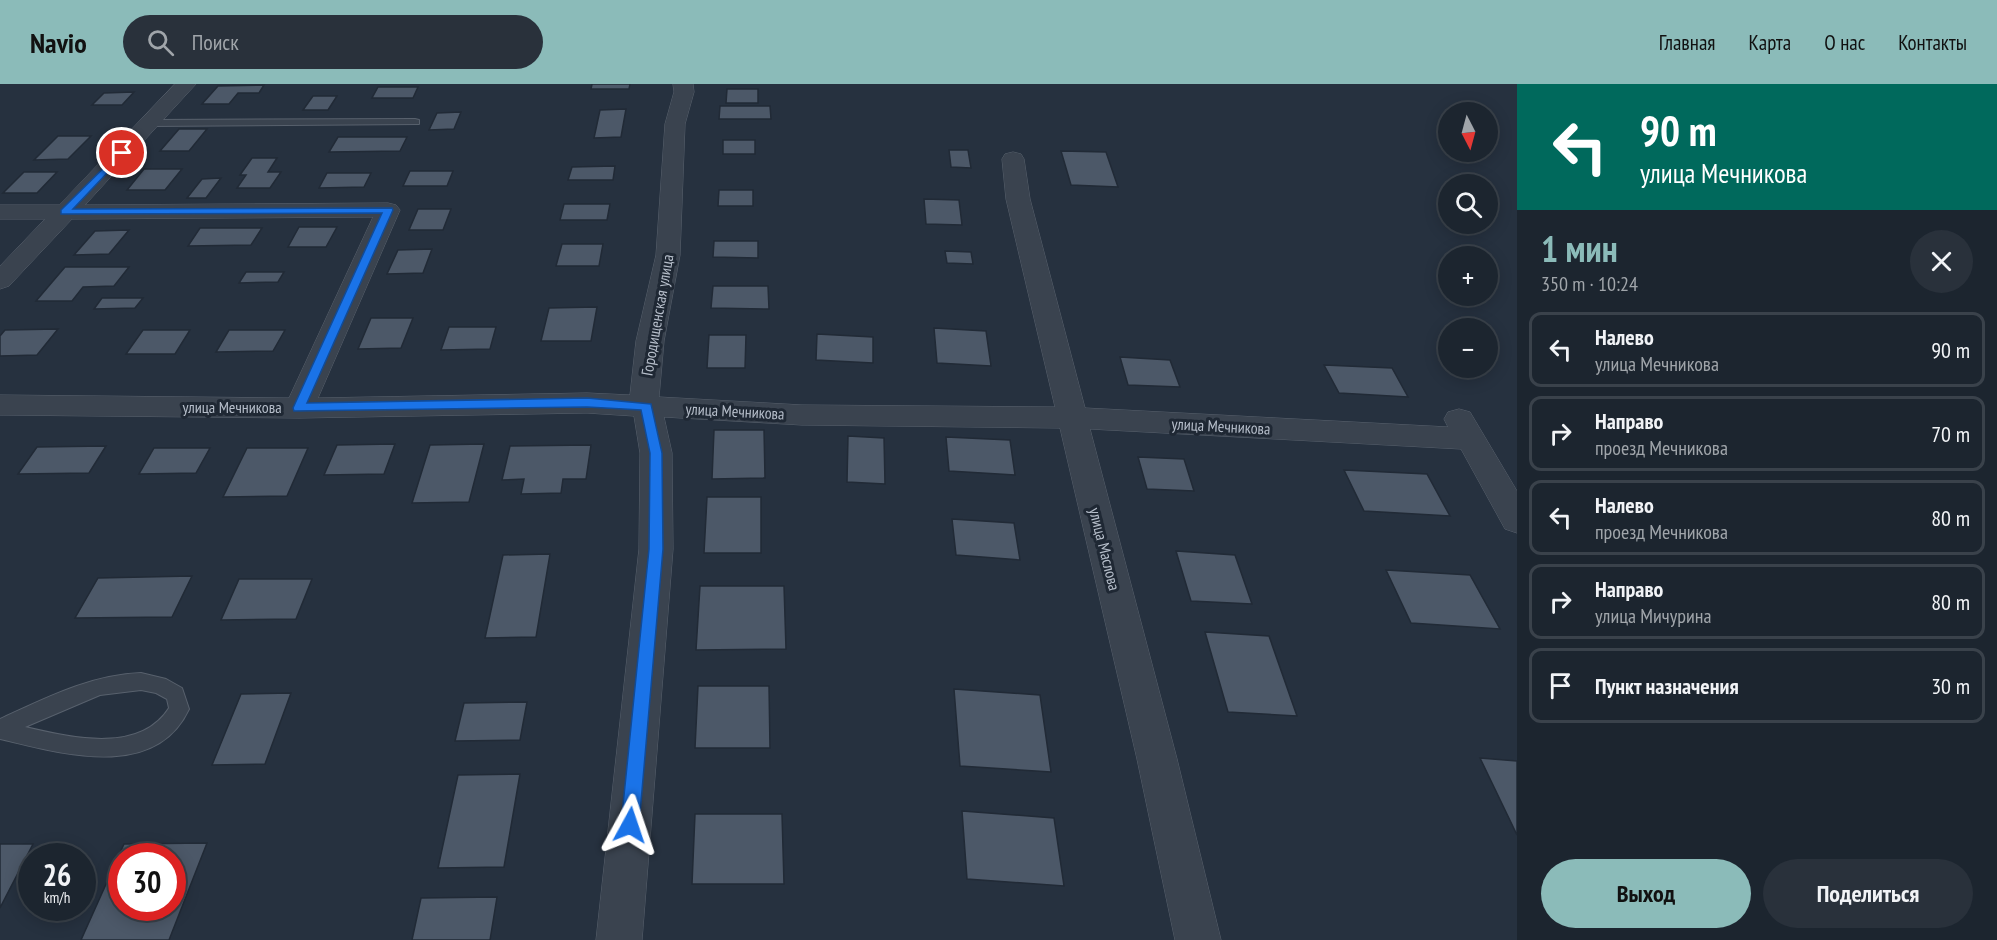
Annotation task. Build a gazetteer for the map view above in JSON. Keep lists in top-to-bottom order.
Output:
{
  "streets": {
    "street": ["Городищенская улица", "улица Мечникова", "улица Маслова"]
  },
  "crossings": [
    ["Городищенская улица", "улица Мечникова"],
    ["улица Мечникова", "улица Маслова"]
  ],
  "north": "bottom",
  "page": {
    "header": "Navio",
    "search": "Поиск",
    "nav": [
      "Главная",
      "Карта",
      "О нас",
      "Контакты"
    ],
    "turn": ["90 m", "улица Мечникова"],
    "map_buttons": ["+", "−"],
    "heading": ["1 мин", "350 m · 10:24"],
    "list": [
      {
        "name": "Налево",
        "note": "улица Мечникова",
        "value": "90 m"
      },
      {
        "name": "Направо",
        "note": "проезд Мечникова",
        "value": "70 m"
      },
      {
        "name": "Налево",
        "note": "проезд Мечникова",
        "value": "80 m"
      },
      {
        "name": "Направо",
        "note": "улица Мичурина",
        "value": "80 m"
      },
      {
        "name": "Пункт назначения",
        "value": "30 m"
      }
    ],
    "speed": "26 km/h",
    "limit": "30",
    "buttons": ["Выход", "Поделиться"]
  }
}
